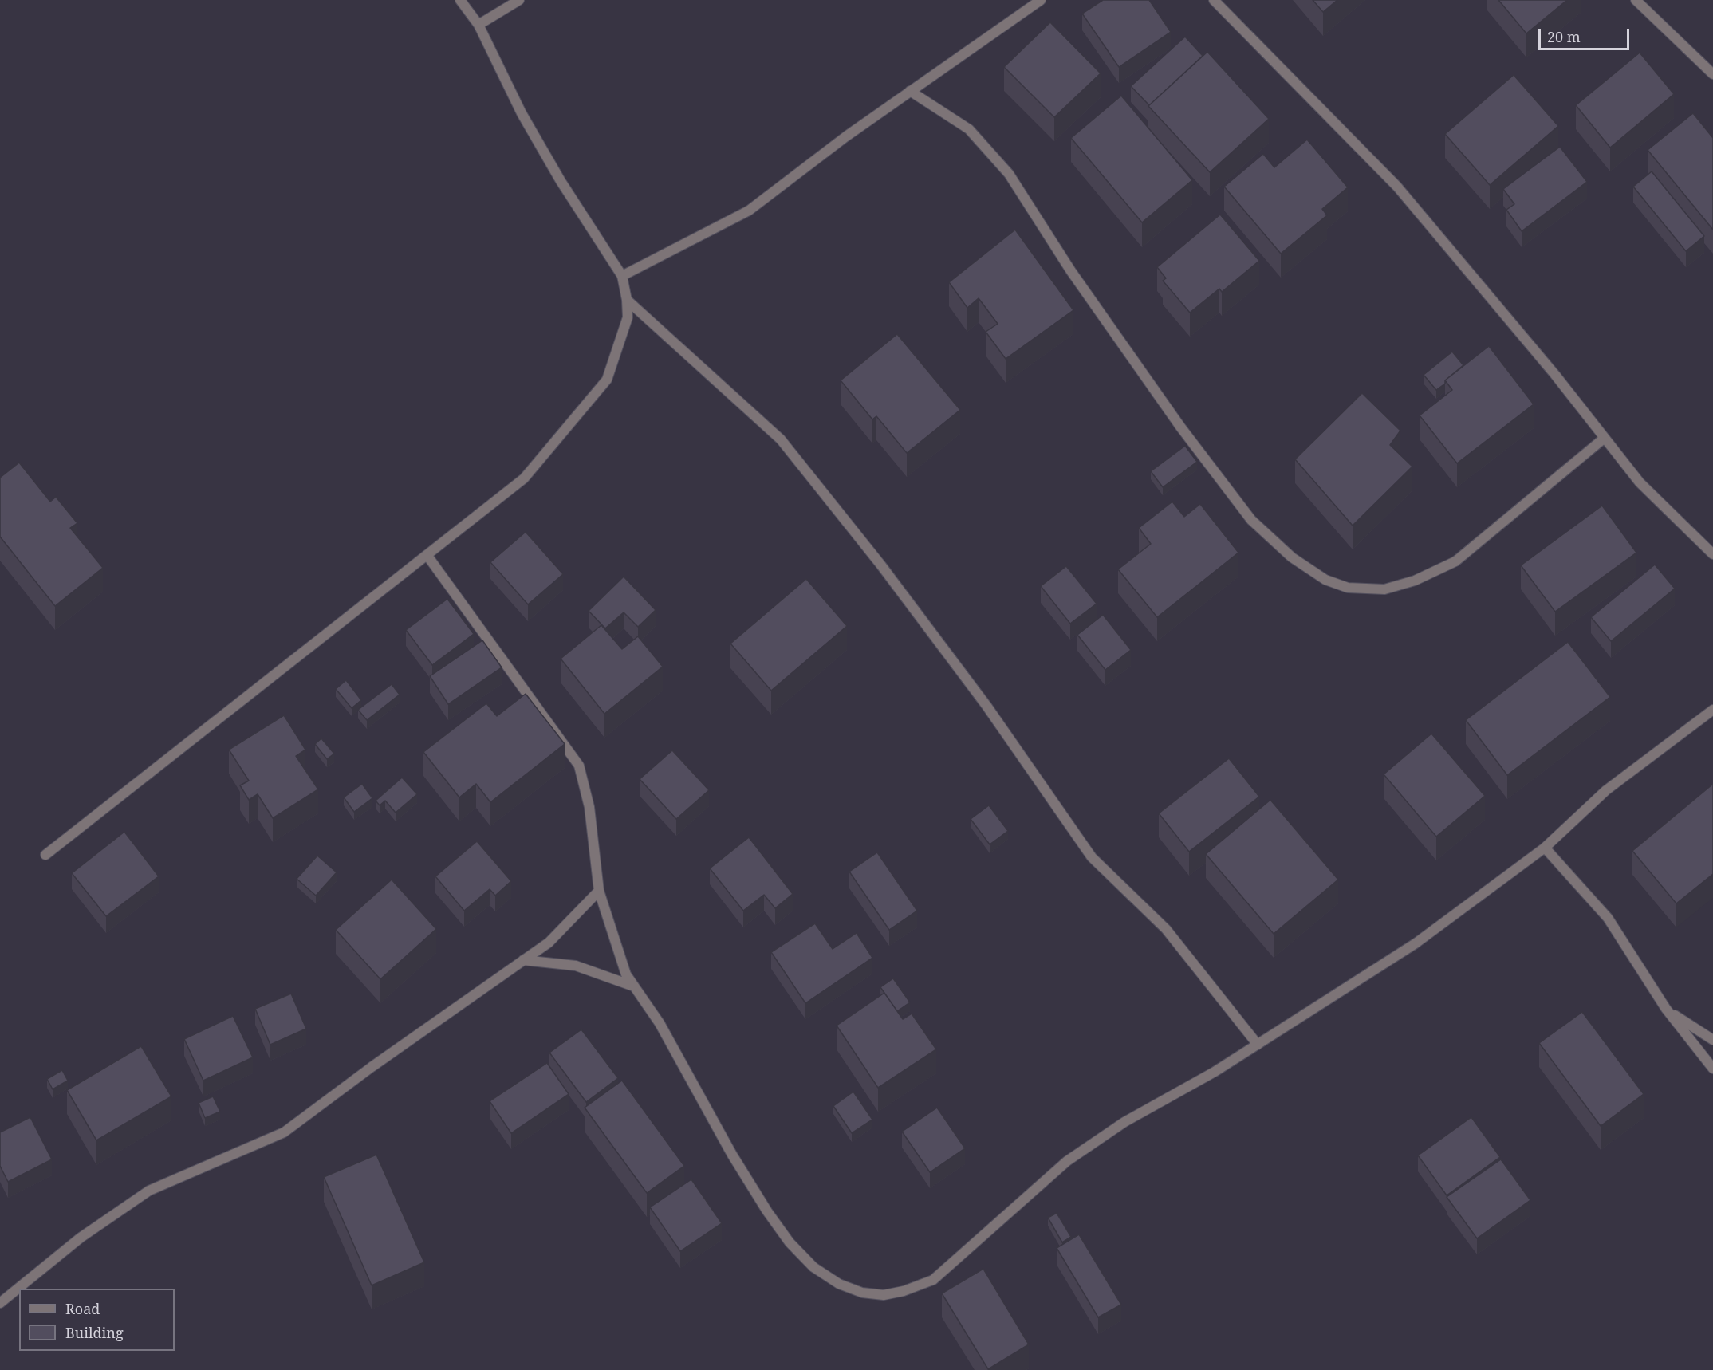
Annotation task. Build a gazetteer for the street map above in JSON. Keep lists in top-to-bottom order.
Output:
{
  "legend": ["Road", "Building"],
  "scale_bar": "20 m"
}
